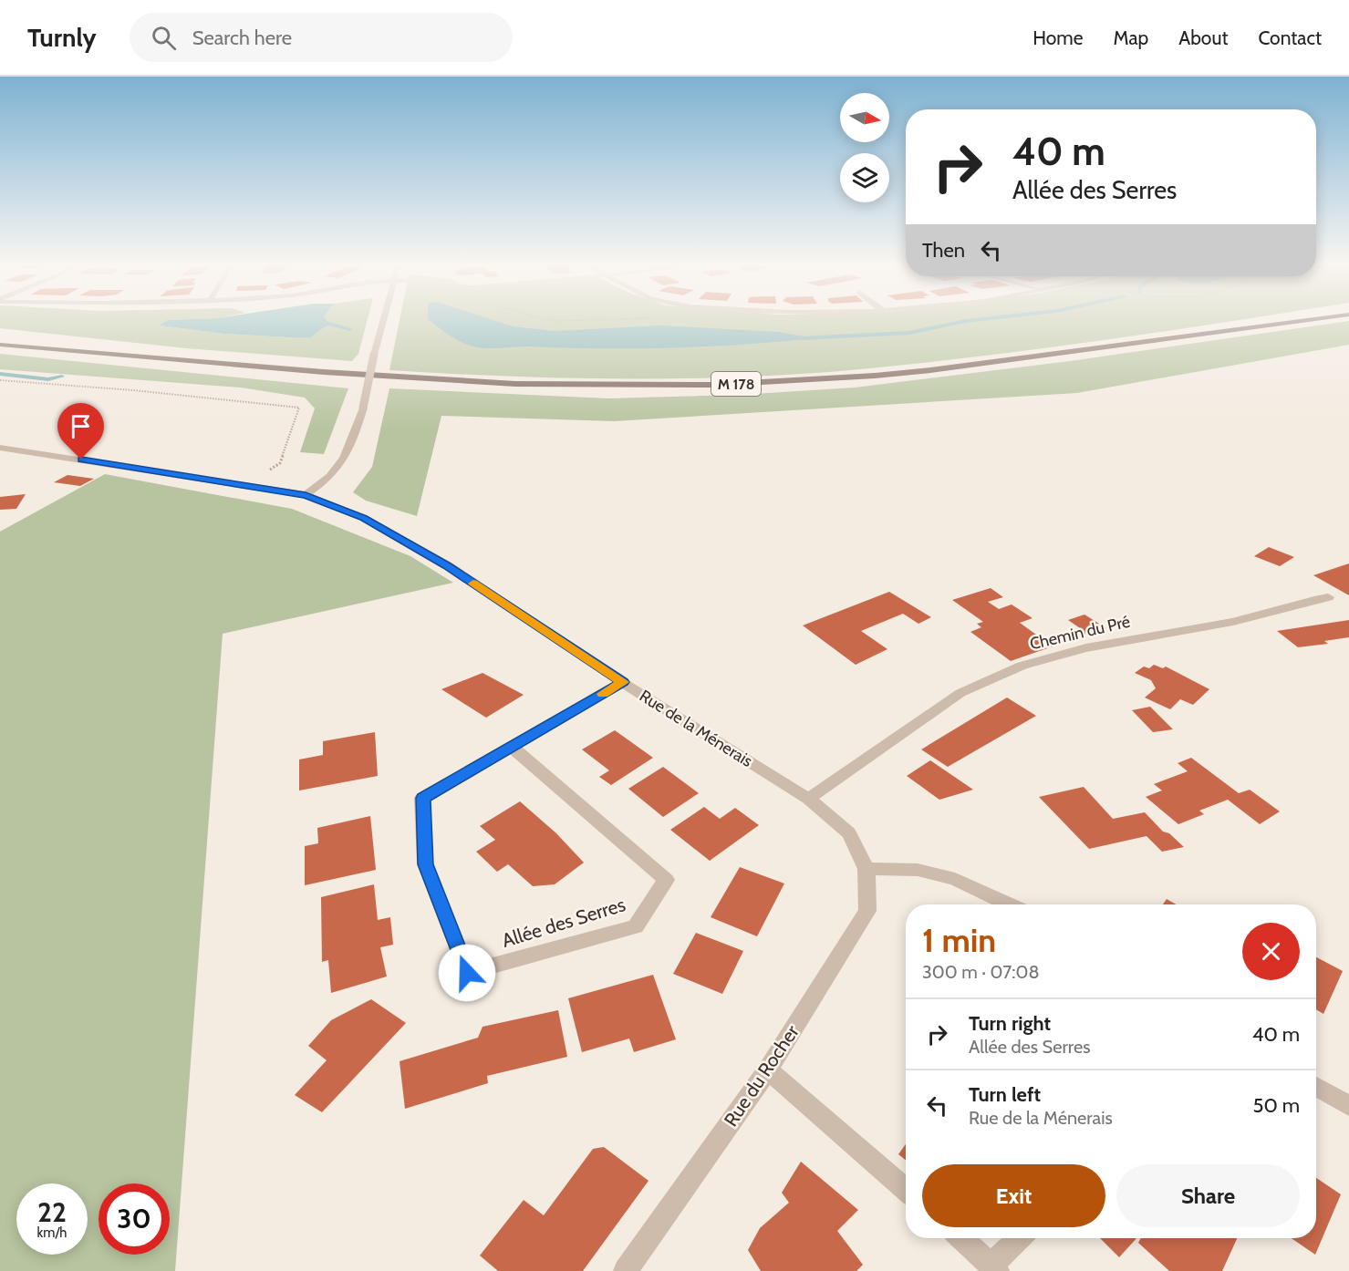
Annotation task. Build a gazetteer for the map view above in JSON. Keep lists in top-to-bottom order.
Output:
{
  "streets": {
    "main road": ["M 178"],
    "street": [
      "Chemin du Pré",
      "Rue de la Ménerais",
      "Allée des Serres",
      "Rue du Rocher"
    ]
  },
  "crossings": [
    ["Chemin du Pré", "Rue de la Ménerais"],
    ["Rue de la Ménerais", "Allée des Serres"],
    ["Rue de la Ménerais", "Rue du Rocher"]
  ],
  "north": "right",
  "page": {
    "header": "Turnly",
    "search": "Search here",
    "nav": [
      "Home",
      "Map",
      "About",
      "Contact"
    ],
    "turn": ["40 m", "Allée des Serres"],
    "then": "Then",
    "heading": ["1 min", "300 m · 07:08"],
    "list": [
      {
        "name": "Turn right",
        "note": "Allée des Serres",
        "value": "40 m"
      },
      {
        "name": "Turn left",
        "note": "Rue de la Ménerais",
        "value": "50 m"
      }
    ],
    "buttons": ["Exit", "Share"],
    "speed": "22 km/h",
    "limit": "30"
  }
}
